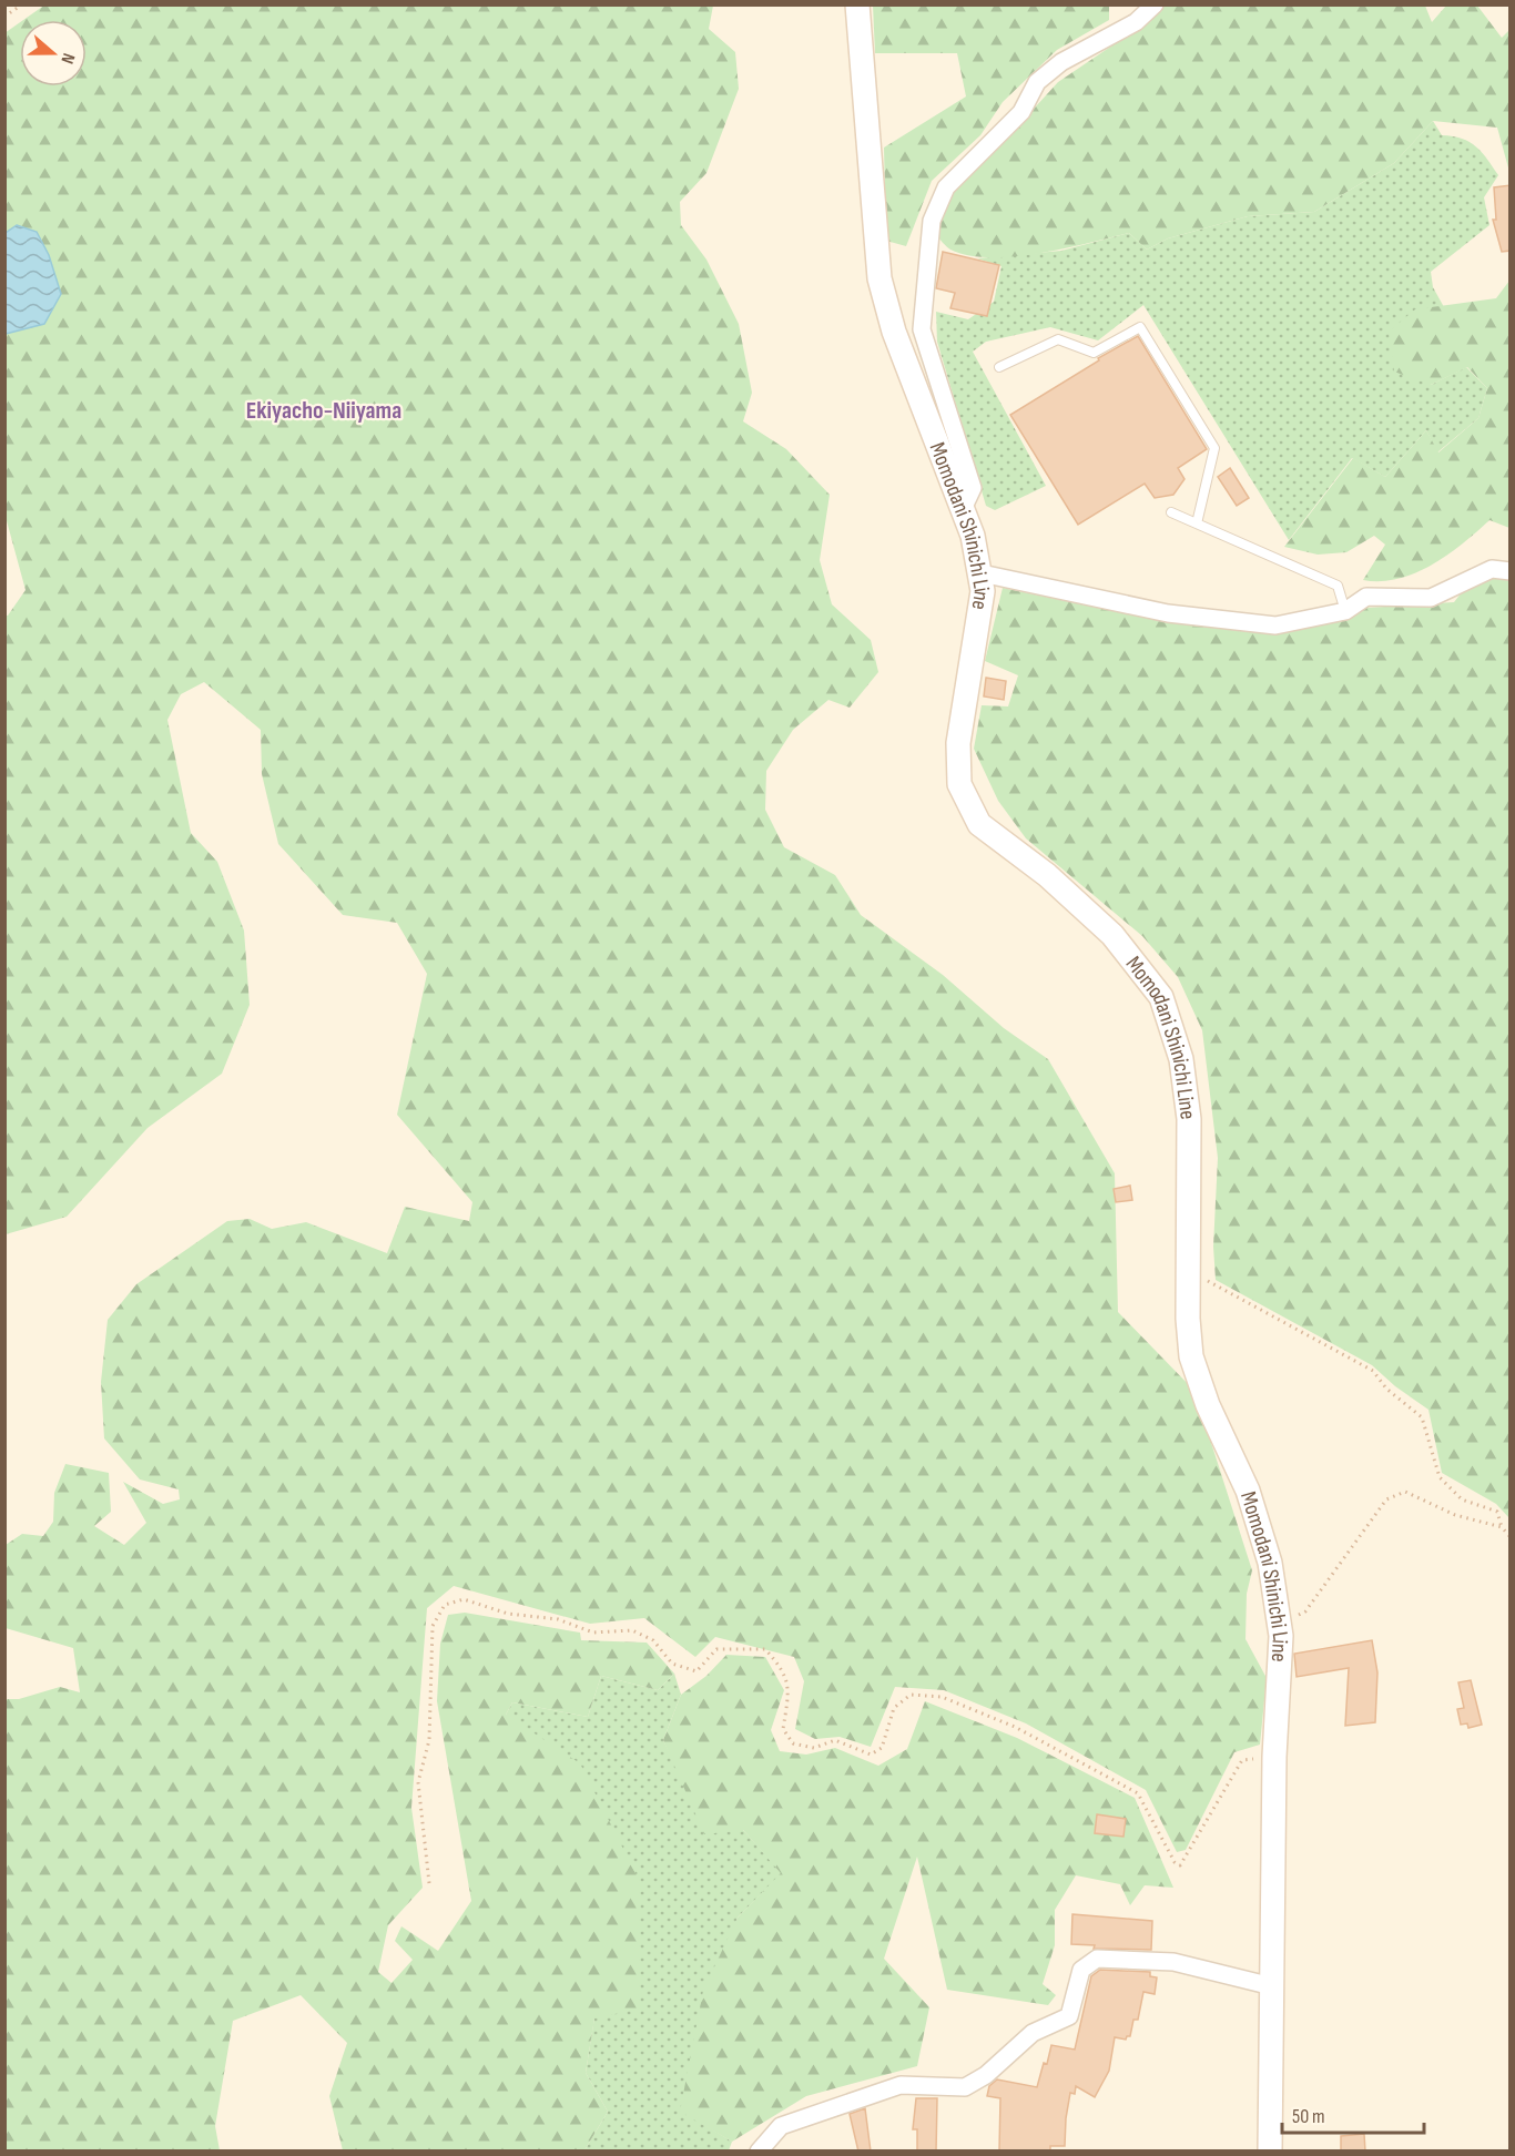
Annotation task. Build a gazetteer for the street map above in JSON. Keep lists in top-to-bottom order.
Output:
{
  "streets": {
    "main road": ["Momodani Shinichi Line"]
  },
  "districts": ["Ekiyacho-Niiyama"],
  "scale_bar": "50 m",
  "north": "right"
}
